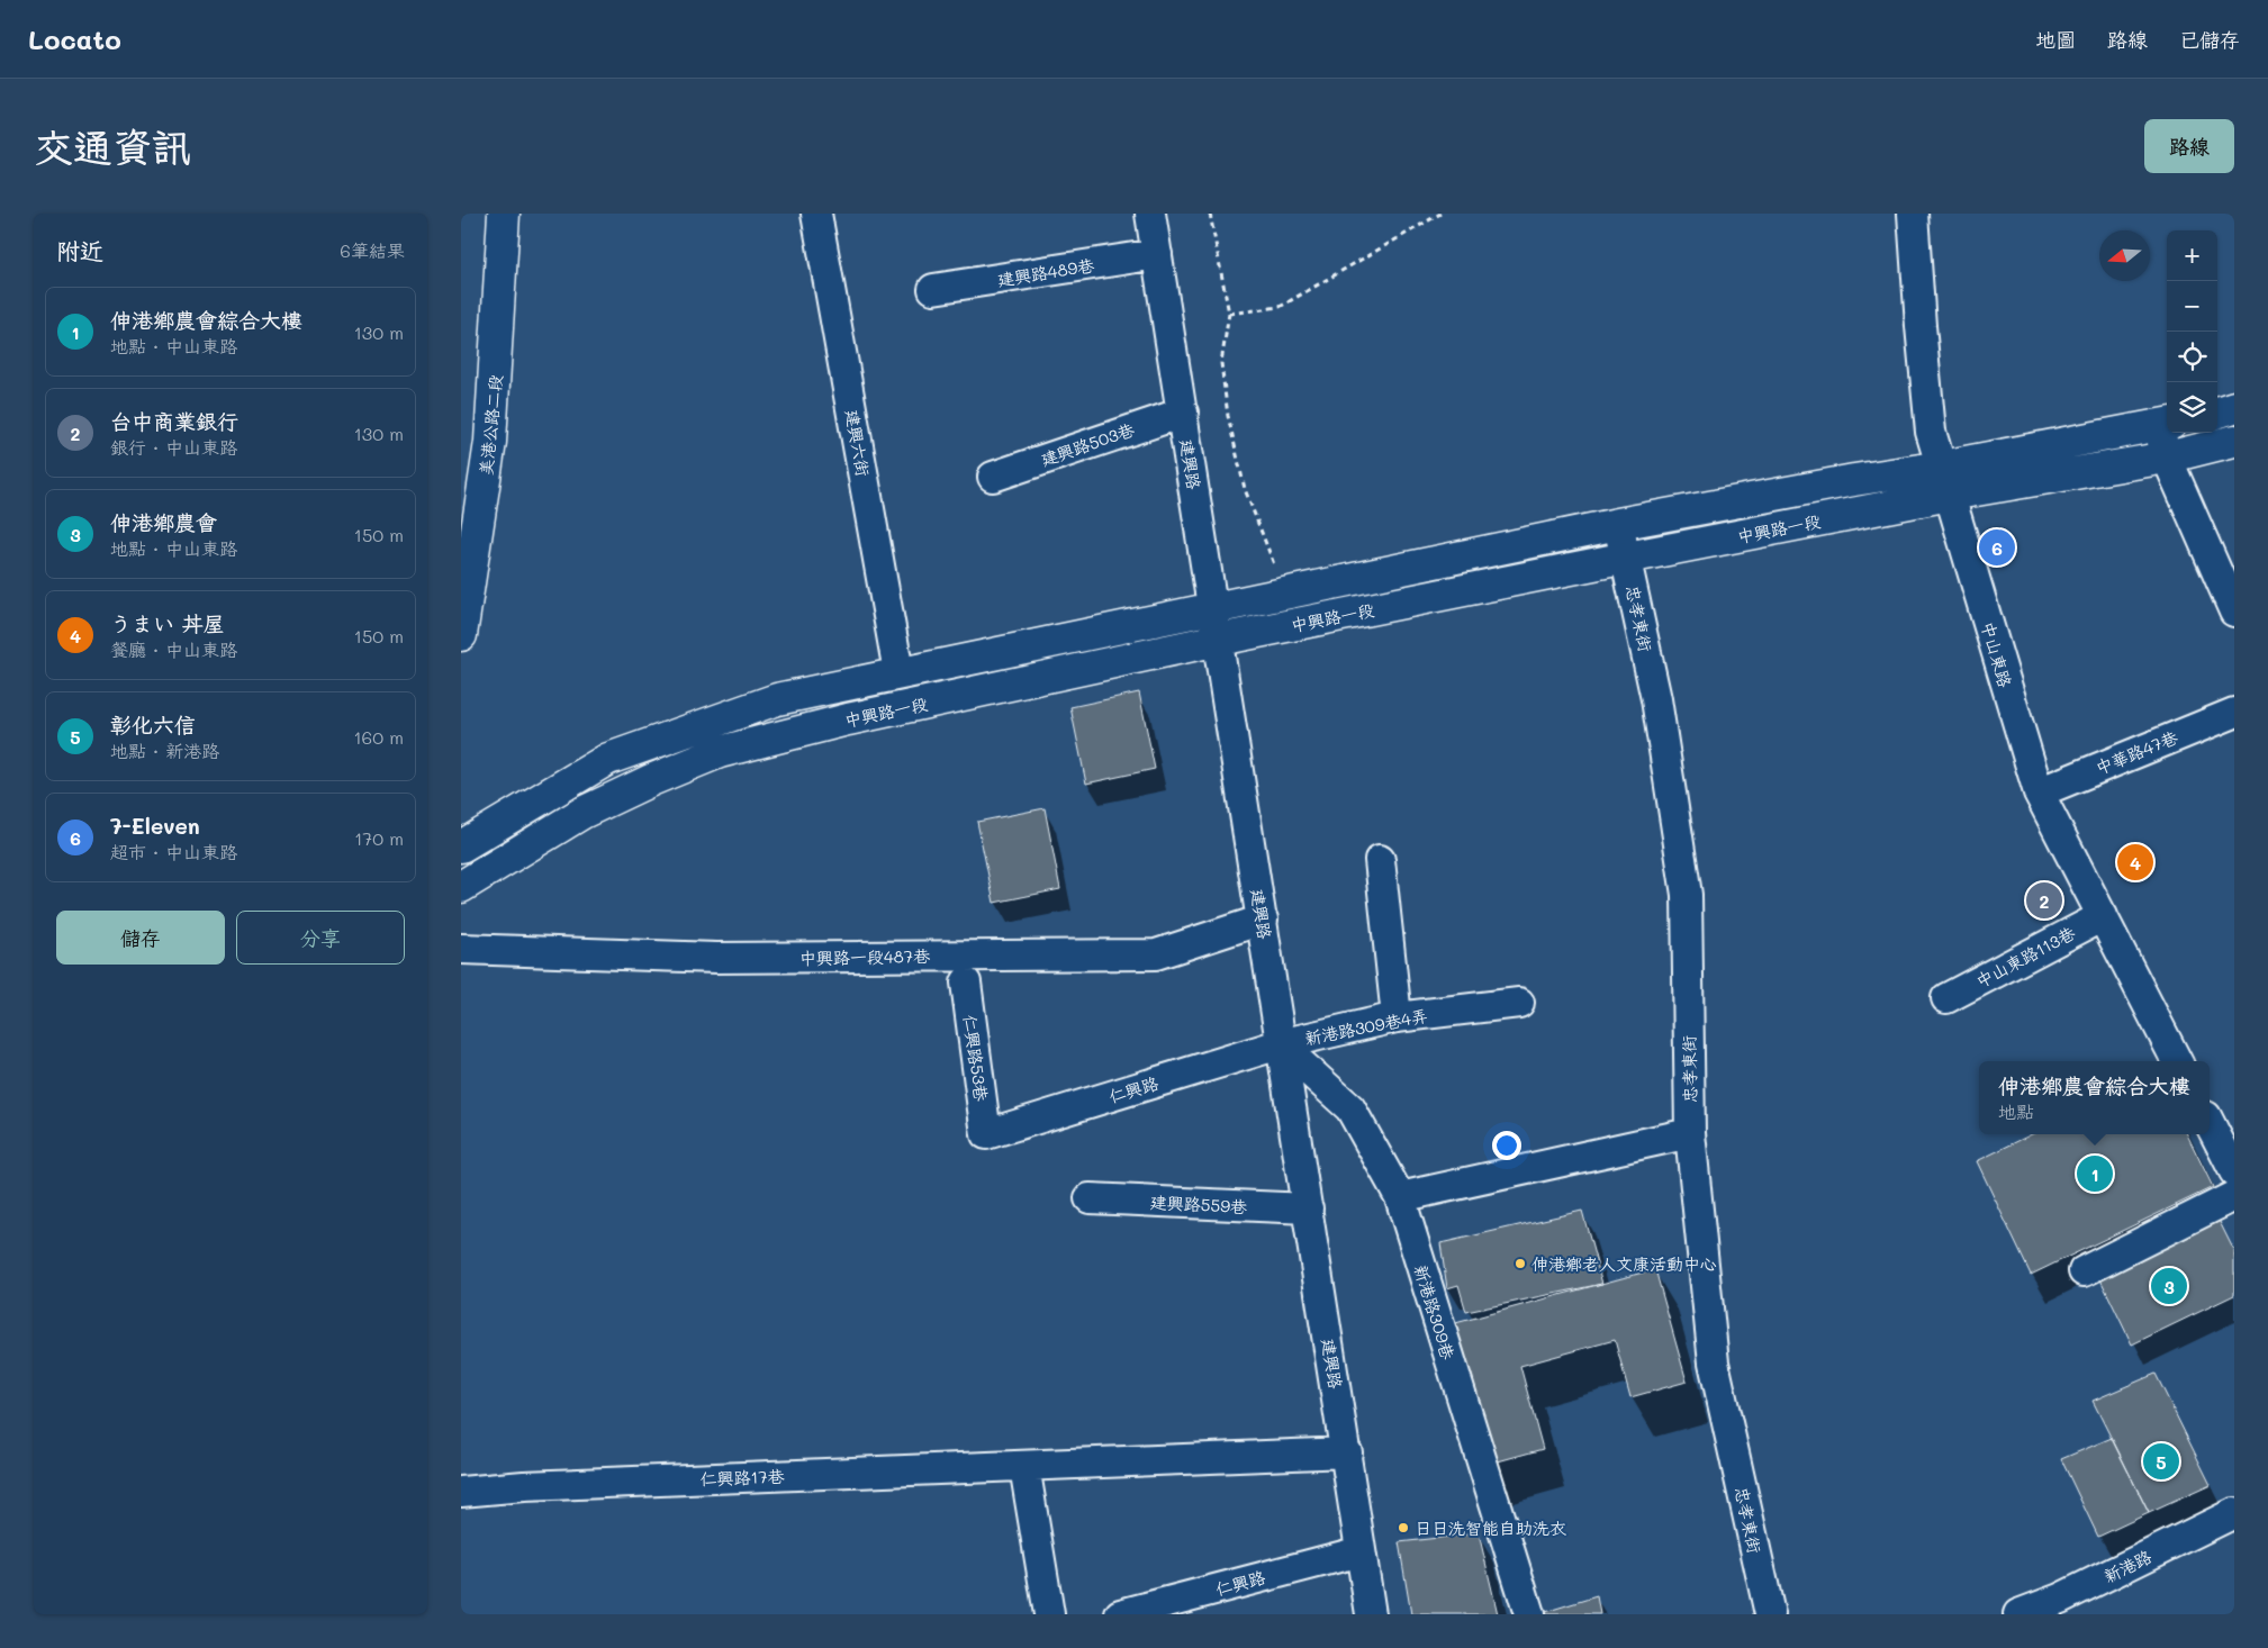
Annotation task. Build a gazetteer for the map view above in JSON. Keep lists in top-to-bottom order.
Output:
{
  "streets": {
    "main road": ["美港公路二段", "中興路一段"],
    "street": [
      "建興路489巷",
      "建興六街",
      "建興路503巷",
      "建興路",
      "忠孝東街",
      "中山東路",
      "中華路47巷",
      "中興路一段487巷",
      "中山東路113巷",
      "新港路309巷4弄",
      "仁興路53巷",
      "仁興路",
      "建興路559巷",
      "新港路309巷",
      "仁興路17巷",
      "新港路"
    ]
  },
  "crossings": [
    ["建興路489巷", "建興路"],
    ["建興六街", "中興路一段"],
    ["建興路503巷", "建興路"],
    ["建興路", "中興路一段"],
    ["建興路", "中興路一段487巷"],
    ["建興路", "新港路309巷4弄"],
    ["建興路", "仁興路"],
    ["建興路", "建興路559巷"],
    ["建興路", "新港路309巷"],
    ["建興路", "仁興路17巷"],
    ["中興路一段", "忠孝東街"],
    ["中興路一段", "中山東路"],
    ["中山東路", "中華路47巷"],
    ["中山東路", "中山東路113巷"],
    ["新港路309巷4弄", "仁興路"],
    ["新港路309巷4弄", "新港路309巷"],
    ["仁興路53巷", "仁興路"],
    ["仁興路", "新港路309巷"]
  ],
  "places": ["伸港鄉老人文康活動中心", "日日洗智能自助洗衣"],
  "north": "left",
  "page": {
    "header": "Locato",
    "nav": ["地圖", "路線", "已儲存"],
    "buttons": [
      "路線",
      ["儲存", "分享"]
    ],
    "title": "交通資訊",
    "heading": ["附近", "6筆結果"],
    "map_buttons": ["+", "−"],
    "list": [
      {
        "mark": "1",
        "name": "伸港鄉農會綜合大樓",
        "note": "地點 · 中山東路",
        "value": "130 m"
      },
      {
        "mark": "2",
        "name": "台中商業銀行",
        "note": "銀行 · 中山東路",
        "value": "130 m"
      },
      {
        "mark": "3",
        "name": "伸港鄉農會",
        "note": "地點 · 中山東路",
        "value": "150 m"
      },
      {
        "mark": "4",
        "name": "うまい 丼屋",
        "note": "餐廳 · 中山東路",
        "value": "150 m"
      },
      {
        "mark": "5",
        "name": "彰化六信",
        "note": "地點 · 新港路",
        "value": "160 m"
      },
      {
        "mark": "6",
        "name": "7-Eleven",
        "note": "超市 · 中山東路",
        "value": "170 m"
      }
    ],
    "pins": [
      "6",
      "4",
      "2",
      "1",
      "3",
      "5"
    ],
    "popup": ["伸港鄉農會綜合大樓", "地點"]
  }
}
